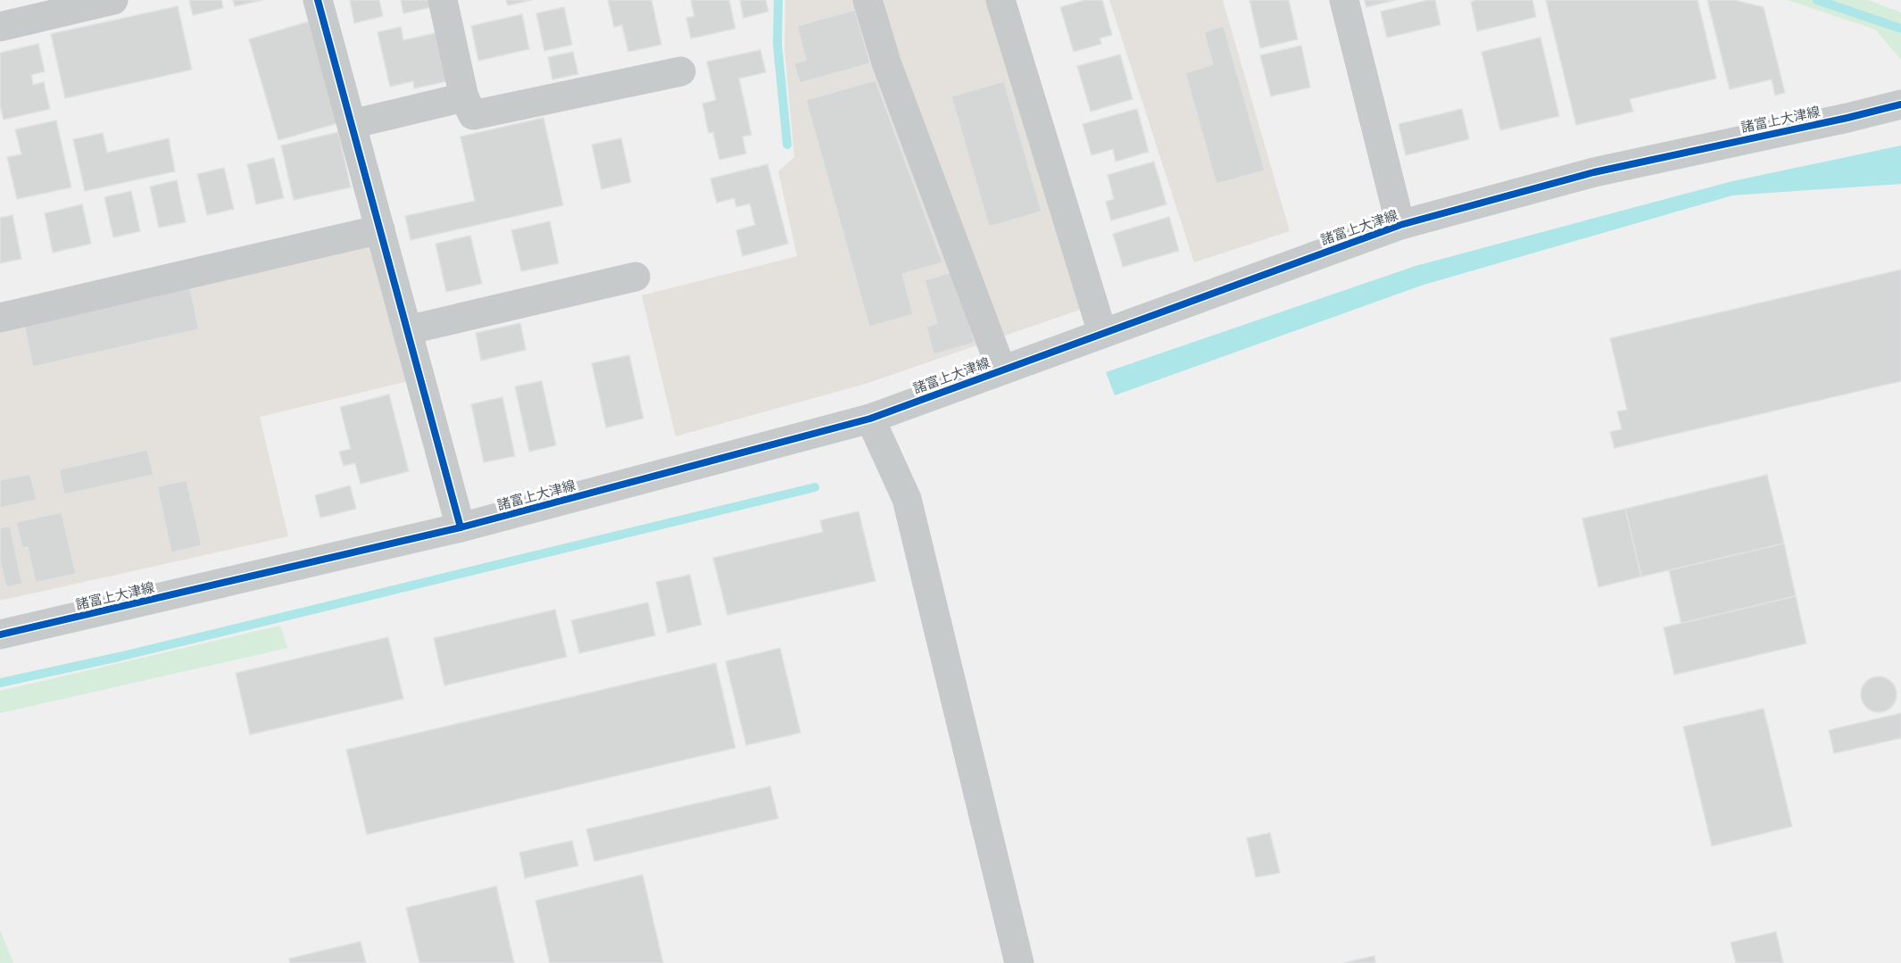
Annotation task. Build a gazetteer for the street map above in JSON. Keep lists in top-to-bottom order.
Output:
{
  "streets": {
    "street": ["諸富上大津線"]
  }
}
